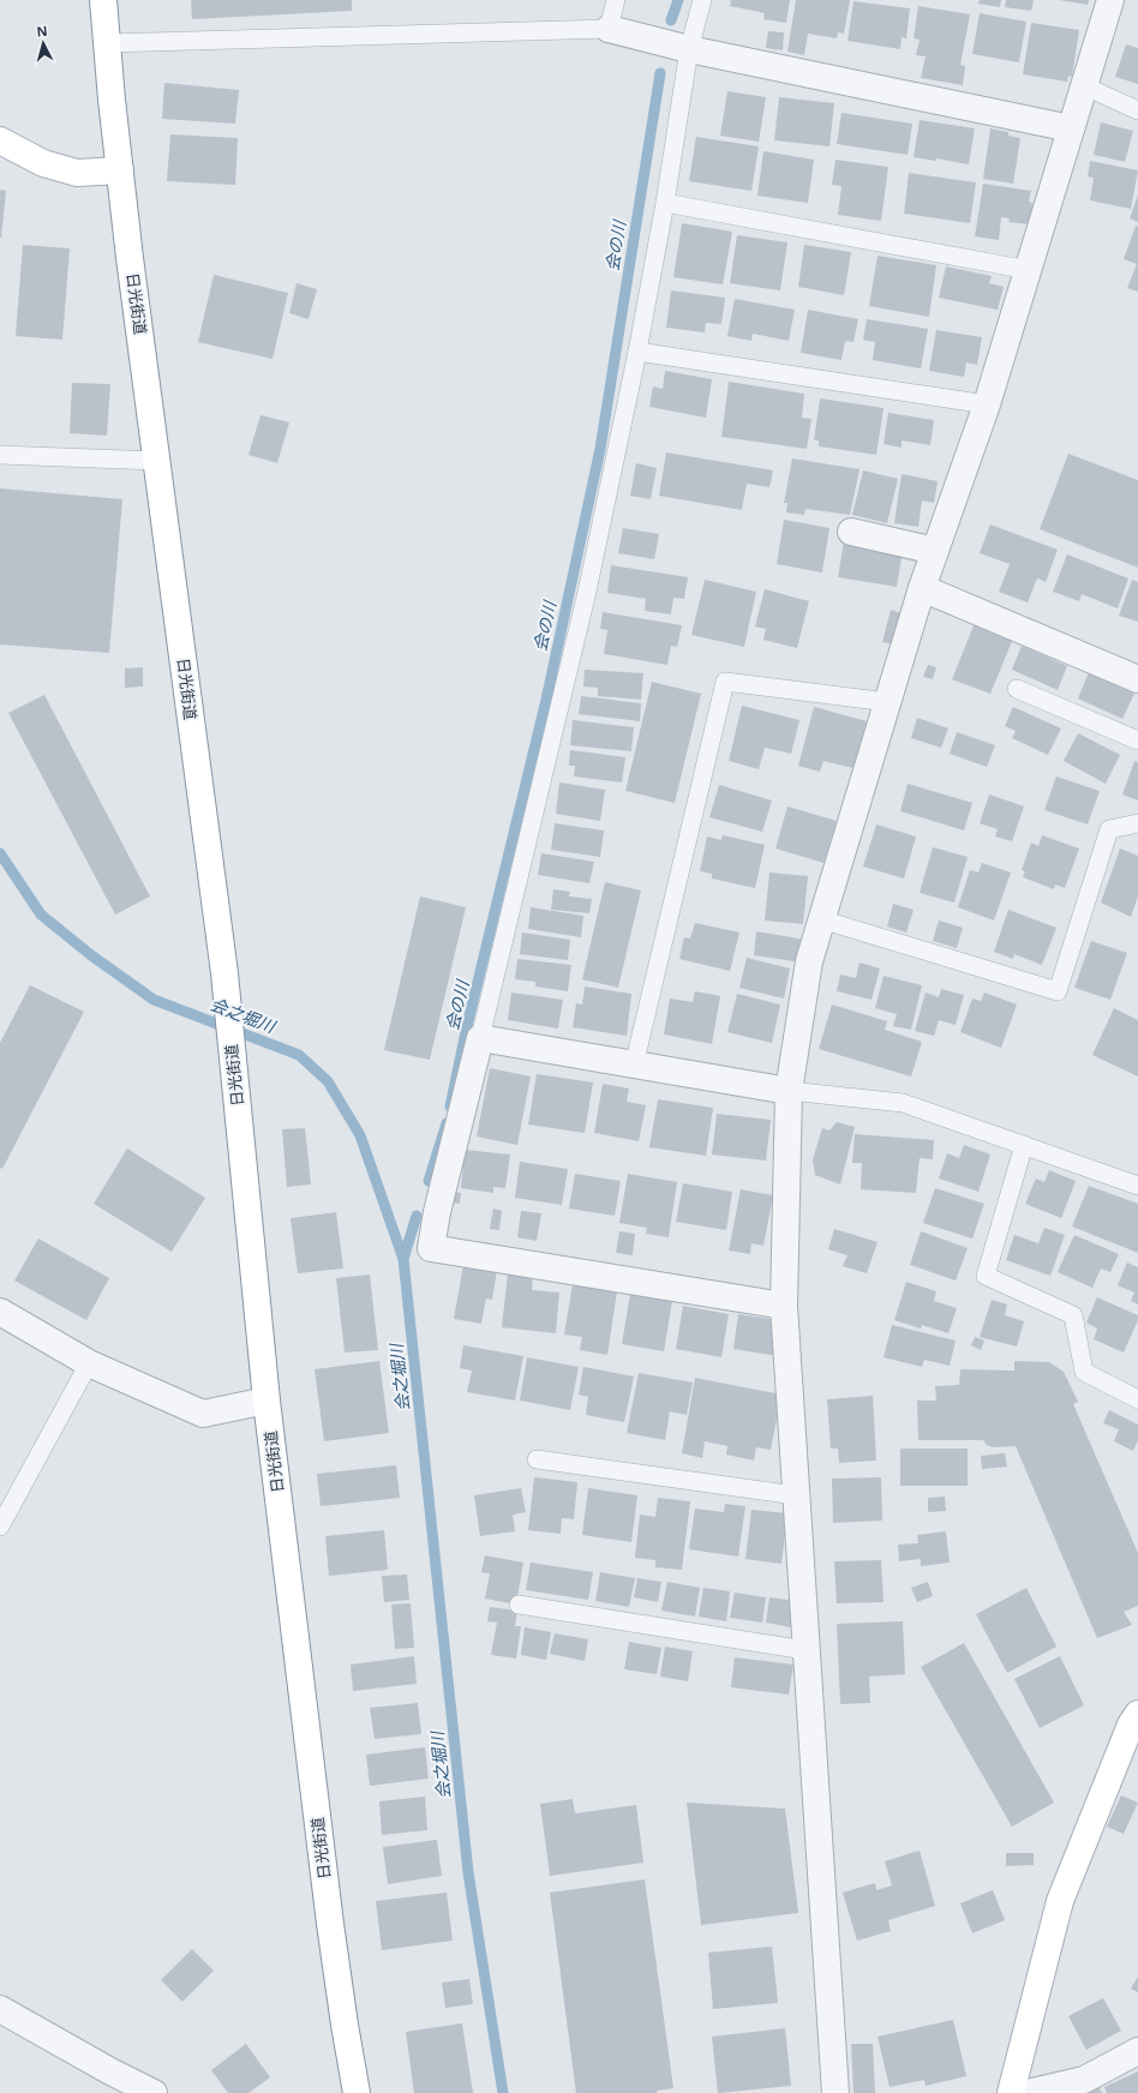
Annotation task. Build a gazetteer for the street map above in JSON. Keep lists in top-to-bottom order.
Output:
{
  "streets": {
    "main road": ["日光街道"]
  },
  "water": ["会の川", "会之堀川"],
  "north": "top"
}
